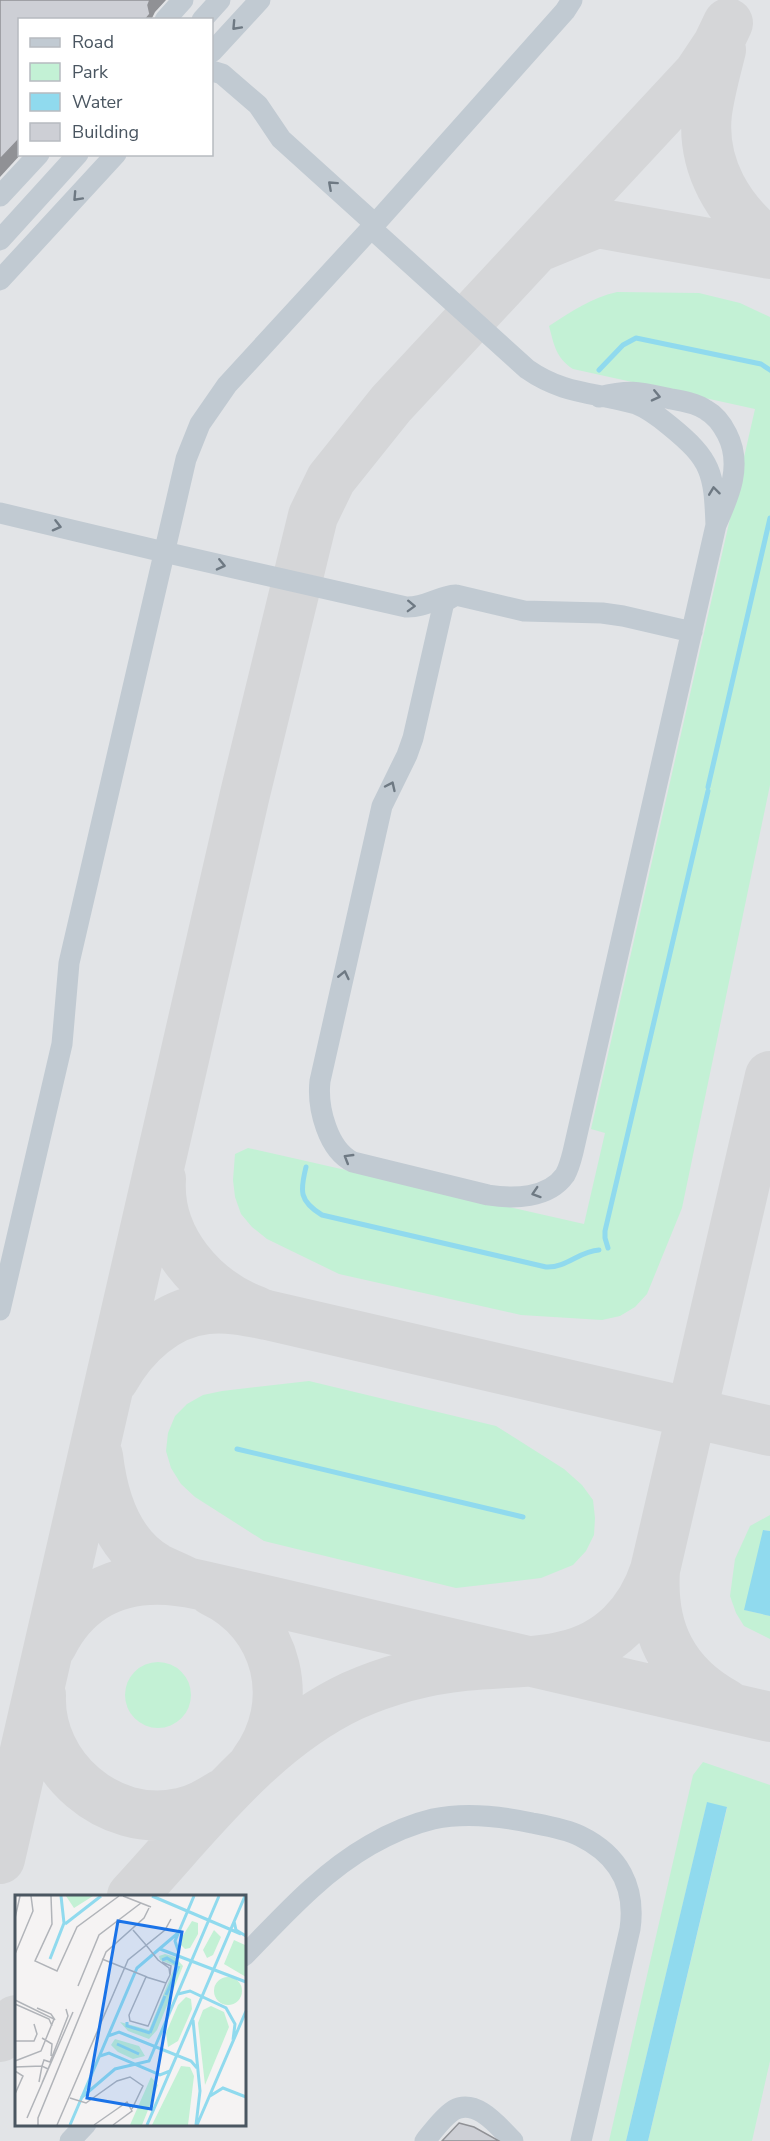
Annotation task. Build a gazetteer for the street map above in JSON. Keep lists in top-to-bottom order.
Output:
{
  "legend": [
    "Road",
    "Park",
    "Water",
    "Building"
  ]
}
